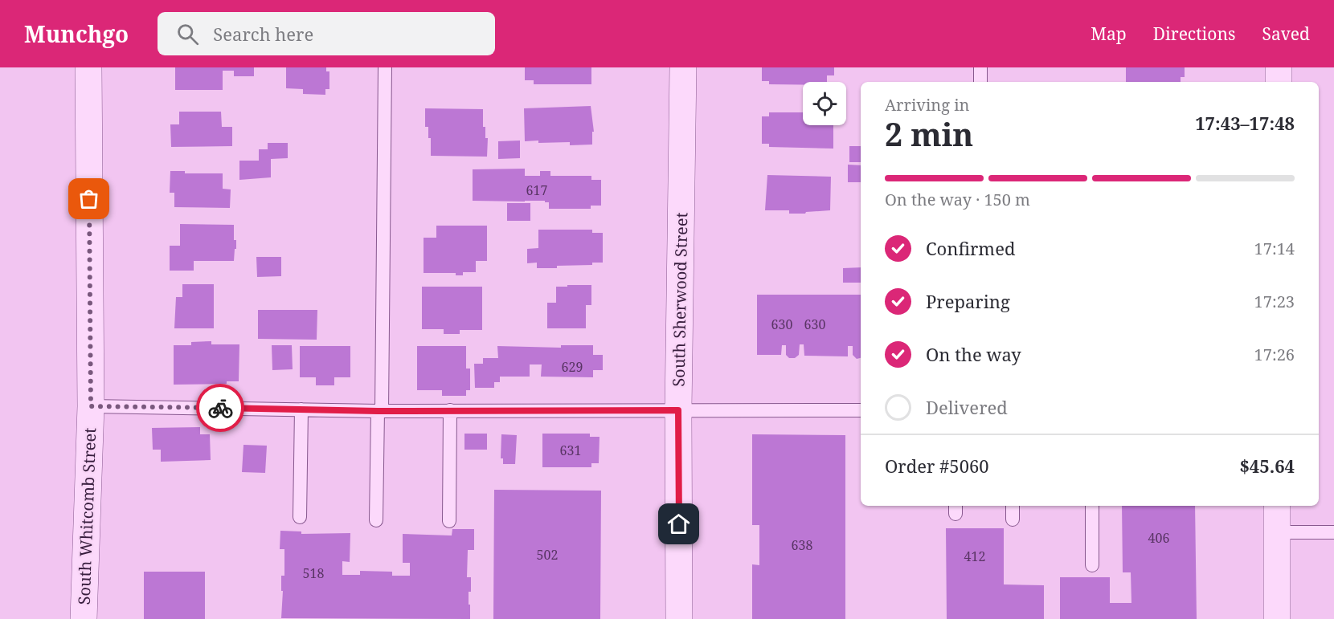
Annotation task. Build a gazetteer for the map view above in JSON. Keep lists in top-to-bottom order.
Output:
{
  "streets": {
    "street": ["South Sherwood Street", "South Whitcomb Street"]
  },
  "house_numbers": [
    "617",
    "630",
    "630",
    "629",
    "631",
    "406",
    "638",
    "502",
    "412",
    "518"
  ],
  "page": {
    "header": "Munchgo",
    "search": "Search here",
    "nav": ["Map", "Directions", "Saved"],
    "heading": ["2 min", "Arriving in", "17:43–17:48"],
    "panel": ["Order #5060", "$45.64"],
    "bar": "On the way · 150 m",
    "list": [
      ["Confirmed", "17:14"],
      ["Preparing", "17:23"],
      ["On the way", "17:26"],
      "Delivered"
    ]
  }
}
